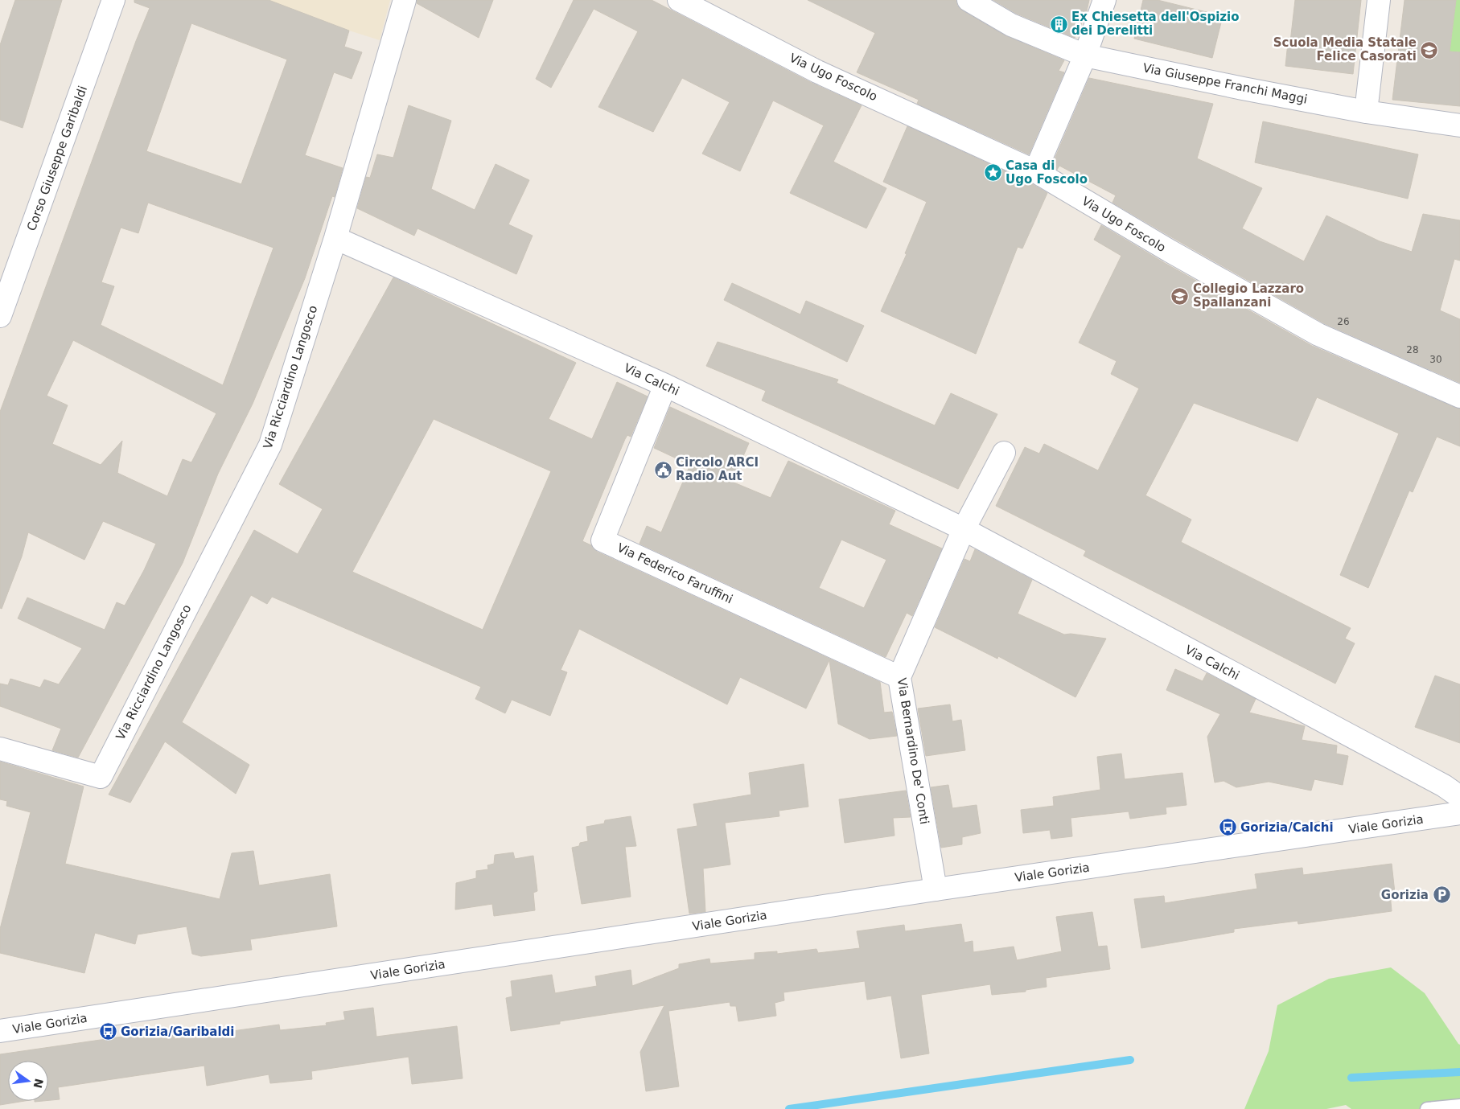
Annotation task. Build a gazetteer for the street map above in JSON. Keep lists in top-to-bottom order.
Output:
{
  "streets": {
    "street": [
      "Via Ugo Foscolo",
      "Via Giuseppe Franchi Maggi",
      "Corso Giuseppe Garibaldi",
      "Via Ricciardino Langosco",
      "Via Calchi",
      "Via Federico Faruffini",
      "Via Bernardino De' Conti",
      "Viale Gorizia"
    ]
  },
  "crossings": [
    ["Via Ricciardino Langosco", "Via Calchi"],
    ["Via Calchi", "Via Federico Faruffini"],
    ["Via Calchi", "Via Bernardino De' Conti"],
    ["Via Federico Faruffini", "Via Bernardino De' Conti"],
    ["Via Bernardino De' Conti", "Viale Gorizia"]
  ],
  "places": {
    "building": ["Ex Chiesetta dell'Ospizio dei Derelitti"],
    "school or university": ["Scuola Media Statale Felice Casorati", "Collegio Lazzaro Spallanzani"],
    "place": ["Casa di Ugo Foscolo"],
    "public building": ["Circolo ARCI Radio Aut"],
    "bus stop": ["Gorizia/Calchi", "Gorizia/Garibaldi"],
    "parking": ["Gorizia"]
  },
  "house_numbers": ["26", "28", "30"],
  "north": "right"
}
